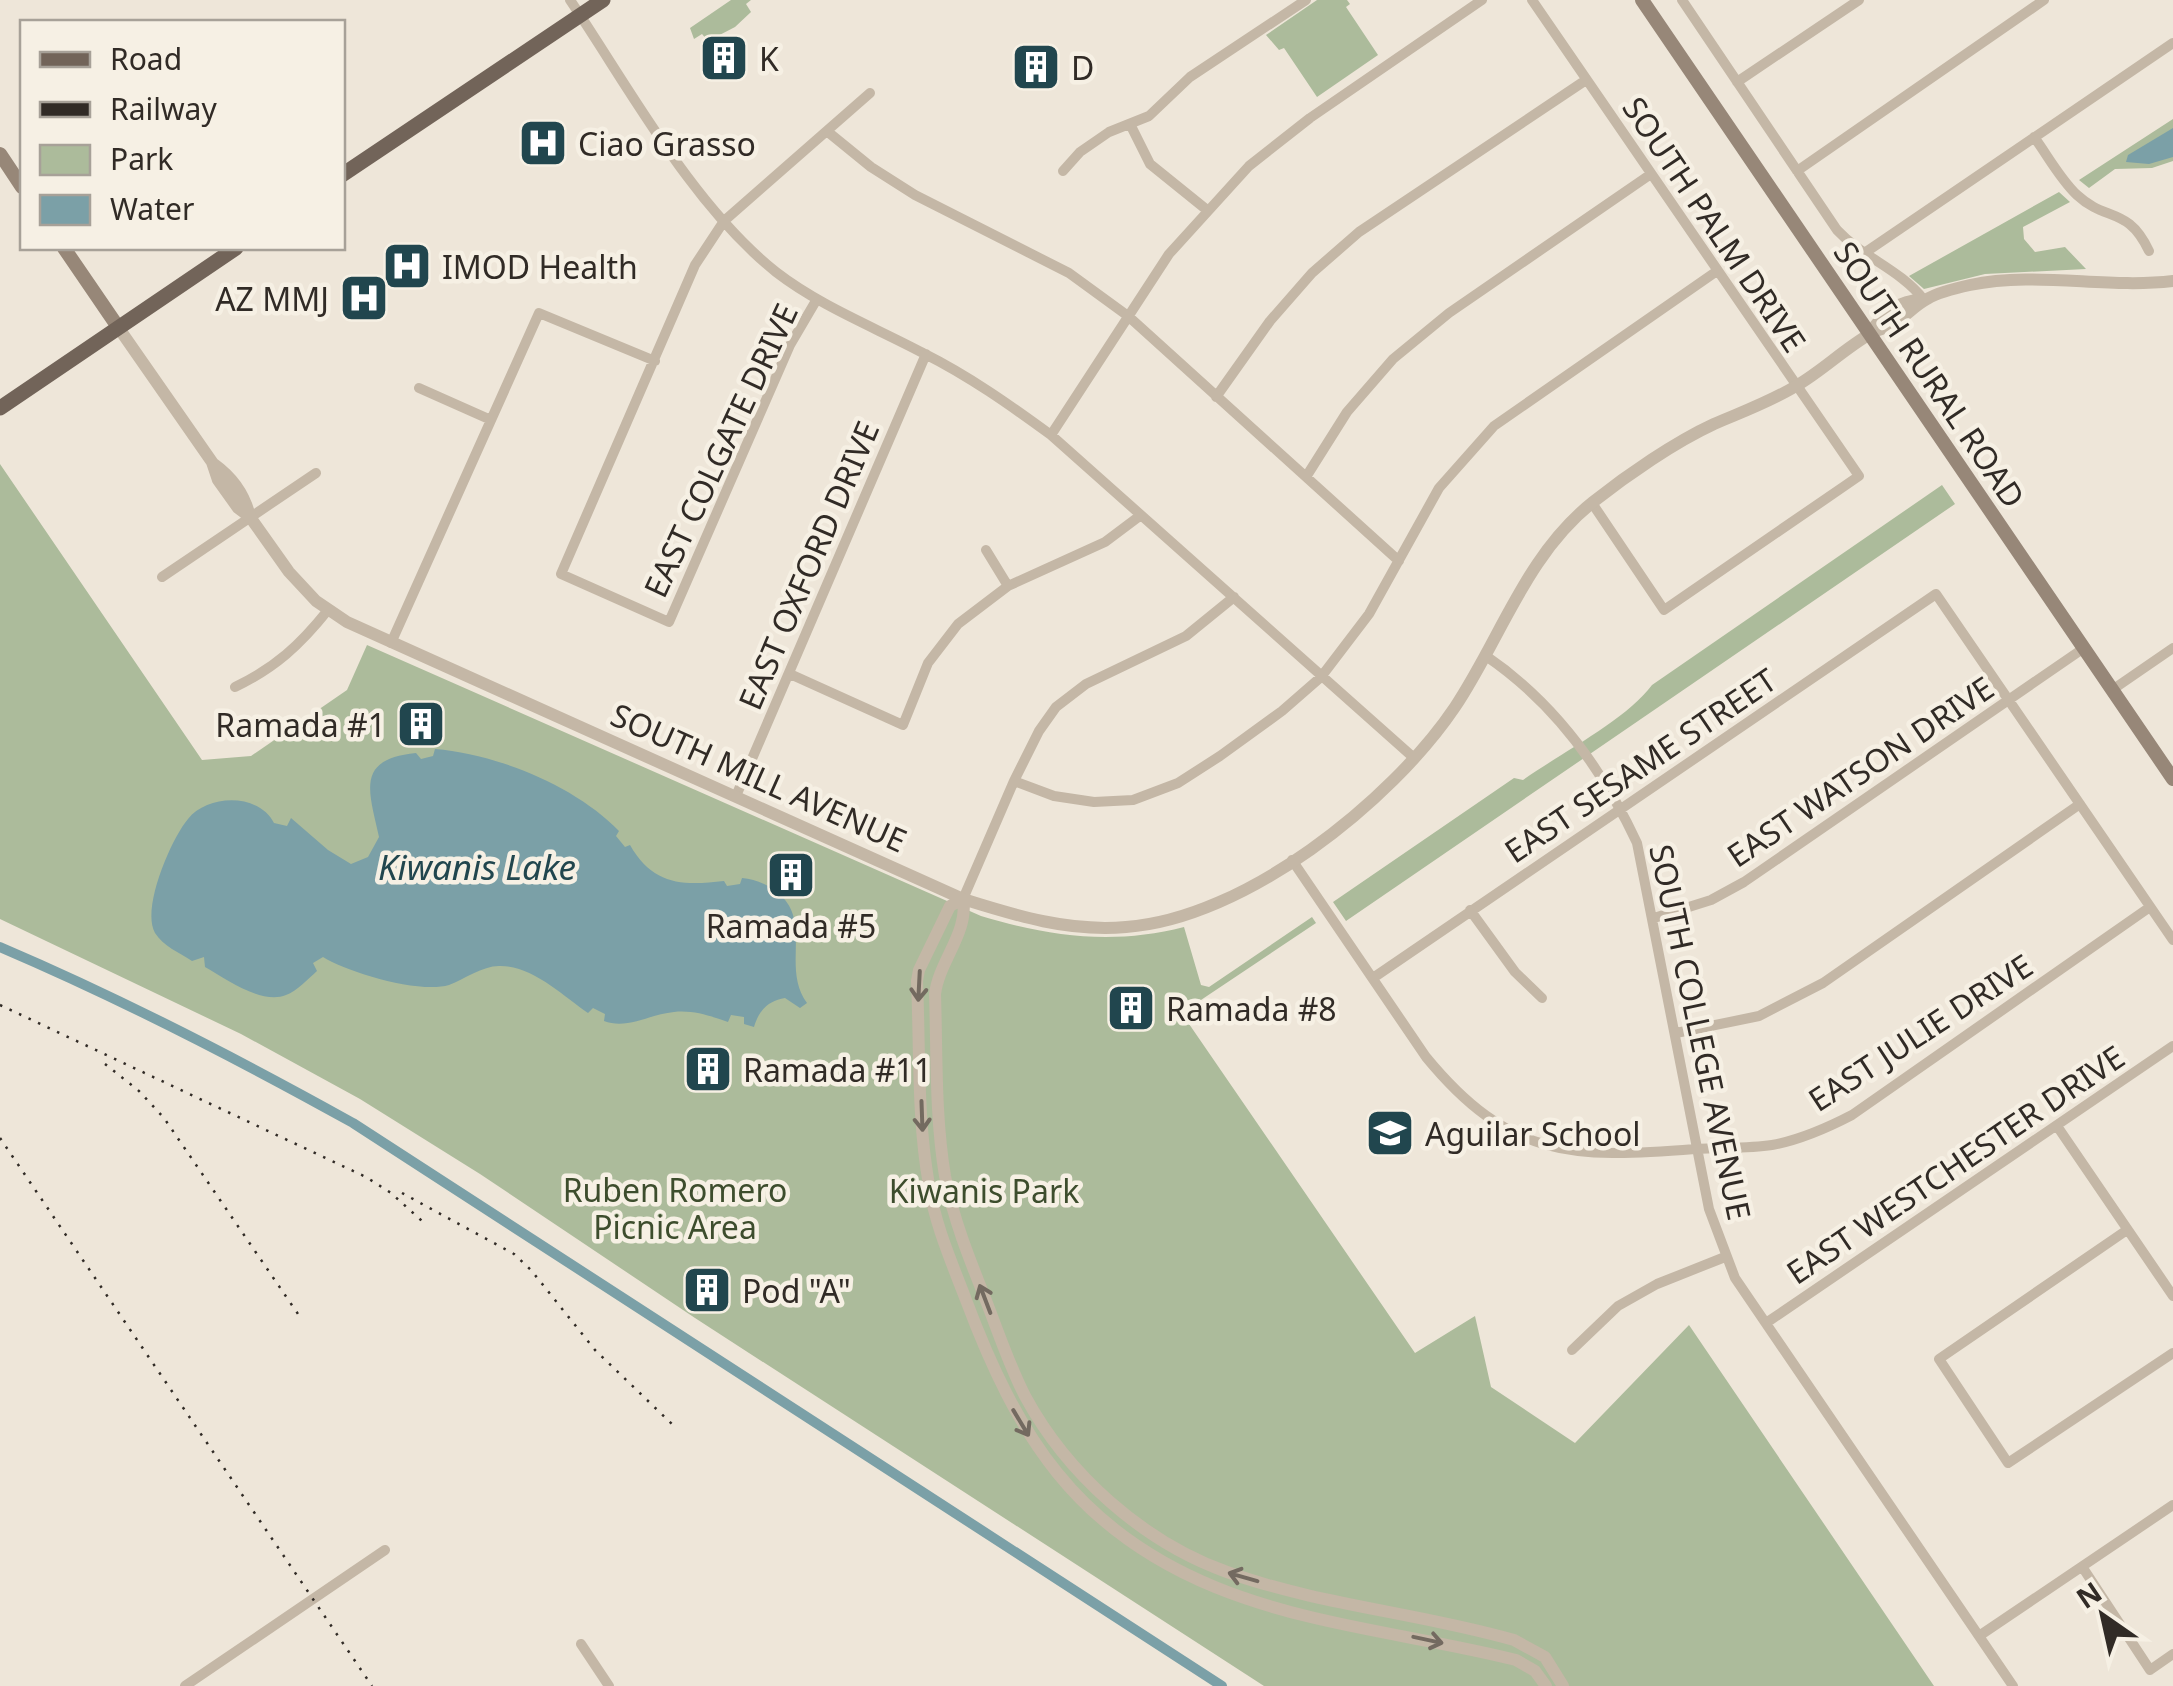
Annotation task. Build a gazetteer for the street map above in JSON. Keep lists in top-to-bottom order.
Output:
{
  "streets": {
    "main road": ["SOUTH RURAL ROAD", "SOUTH MILL AVENUE"],
    "street": [
      "SOUTH PALM DRIVE",
      "EAST COLGATE DRIVE",
      "EAST OXFORD DRIVE",
      "EAST SESAME STREET",
      "EAST WATSON DRIVE",
      "SOUTH COLLEGE AVENUE",
      "EAST JULIE DRIVE",
      "EAST WESTCHESTER DRIVE"
    ]
  },
  "crossings": [
    ["SOUTH PALM DRIVE", "SOUTH MILL AVENUE"],
    ["SOUTH RURAL ROAD", "EAST WATSON DRIVE"],
    ["SOUTH RURAL ROAD", "SOUTH MILL AVENUE"],
    ["EAST OXFORD DRIVE", "SOUTH MILL AVENUE"],
    ["EAST SESAME STREET", "EAST WATSON DRIVE"],
    ["EAST SESAME STREET", "SOUTH COLLEGE AVENUE"],
    ["EAST SESAME STREET", "EAST JULIE DRIVE"],
    ["EAST WATSON DRIVE", "SOUTH COLLEGE AVENUE"],
    ["SOUTH MILL AVENUE", "SOUTH COLLEGE AVENUE"],
    ["SOUTH MILL AVENUE", "EAST JULIE DRIVE"],
    ["SOUTH COLLEGE AVENUE", "EAST JULIE DRIVE"],
    ["SOUTH COLLEGE AVENUE", "EAST WESTCHESTER DRIVE"]
  ],
  "water": ["Kiwanis Lake"],
  "parks": ["Ruben Romero Picnic Area", "Kiwanis Park"],
  "places": {
    "building": [
      "K",
      "D",
      "Ramada #1",
      "Ramada #5",
      "Ramada #8",
      "Ramada #11",
      "Pod \"A\""
    ],
    "hospital": ["Ciao Grasso", "IMOD Health", "AZ MMJ"],
    "school or university": ["Aguilar School"]
  },
  "legend": [
    "Road",
    "Railway",
    "Park",
    "Water"
  ],
  "north": "top left"
}
